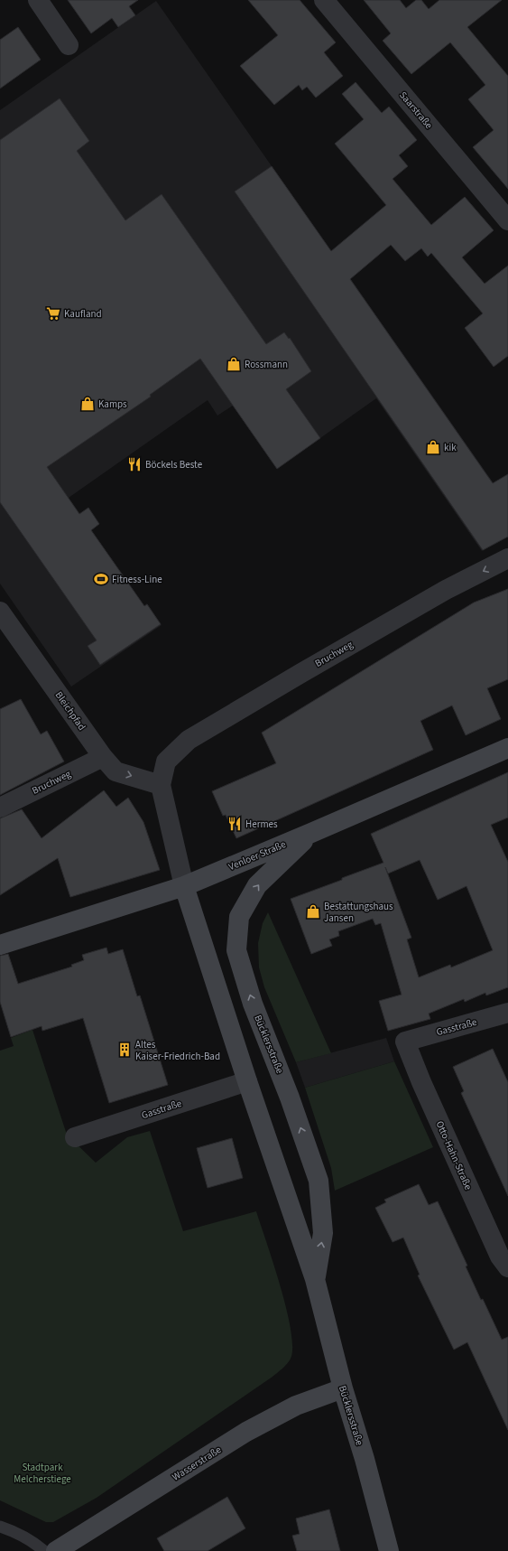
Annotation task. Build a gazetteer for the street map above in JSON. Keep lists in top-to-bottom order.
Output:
{
  "streets": {
    "main road": ["Venloer Straße", "Bücklersstraße", "Wasserstraße"],
    "street": [
      "Saarstraße",
      "Bruchweg",
      "Bleichpfad",
      "Gasstraße",
      "Otto-Hahn-Straße"
    ]
  },
  "crossings": [
    ["Bruchweg", "Bleichpfad"],
    ["Venloer Straße", "Bücklersstraße"],
    ["Gasstraße", "Bücklersstraße"],
    ["Gasstraße", "Otto-Hahn-Straße"],
    ["Bücklersstraße", "Wasserstraße"]
  ],
  "one_way": ["Bruchweg"],
  "parks": ["Stadtpark Melcherstiege"],
  "places": {
    "supermarket": ["Kaufland"],
    "shop": [
      "Rossmann",
      "Kamps",
      "kik",
      "Bestattungshaus Jansen"
    ],
    "restaurant": ["Böckels Beste", "Hermes"],
    "sports": ["Fitness-Line"],
    "building": ["Altes Kaiser-Friedrich-Bad"]
  }
}
